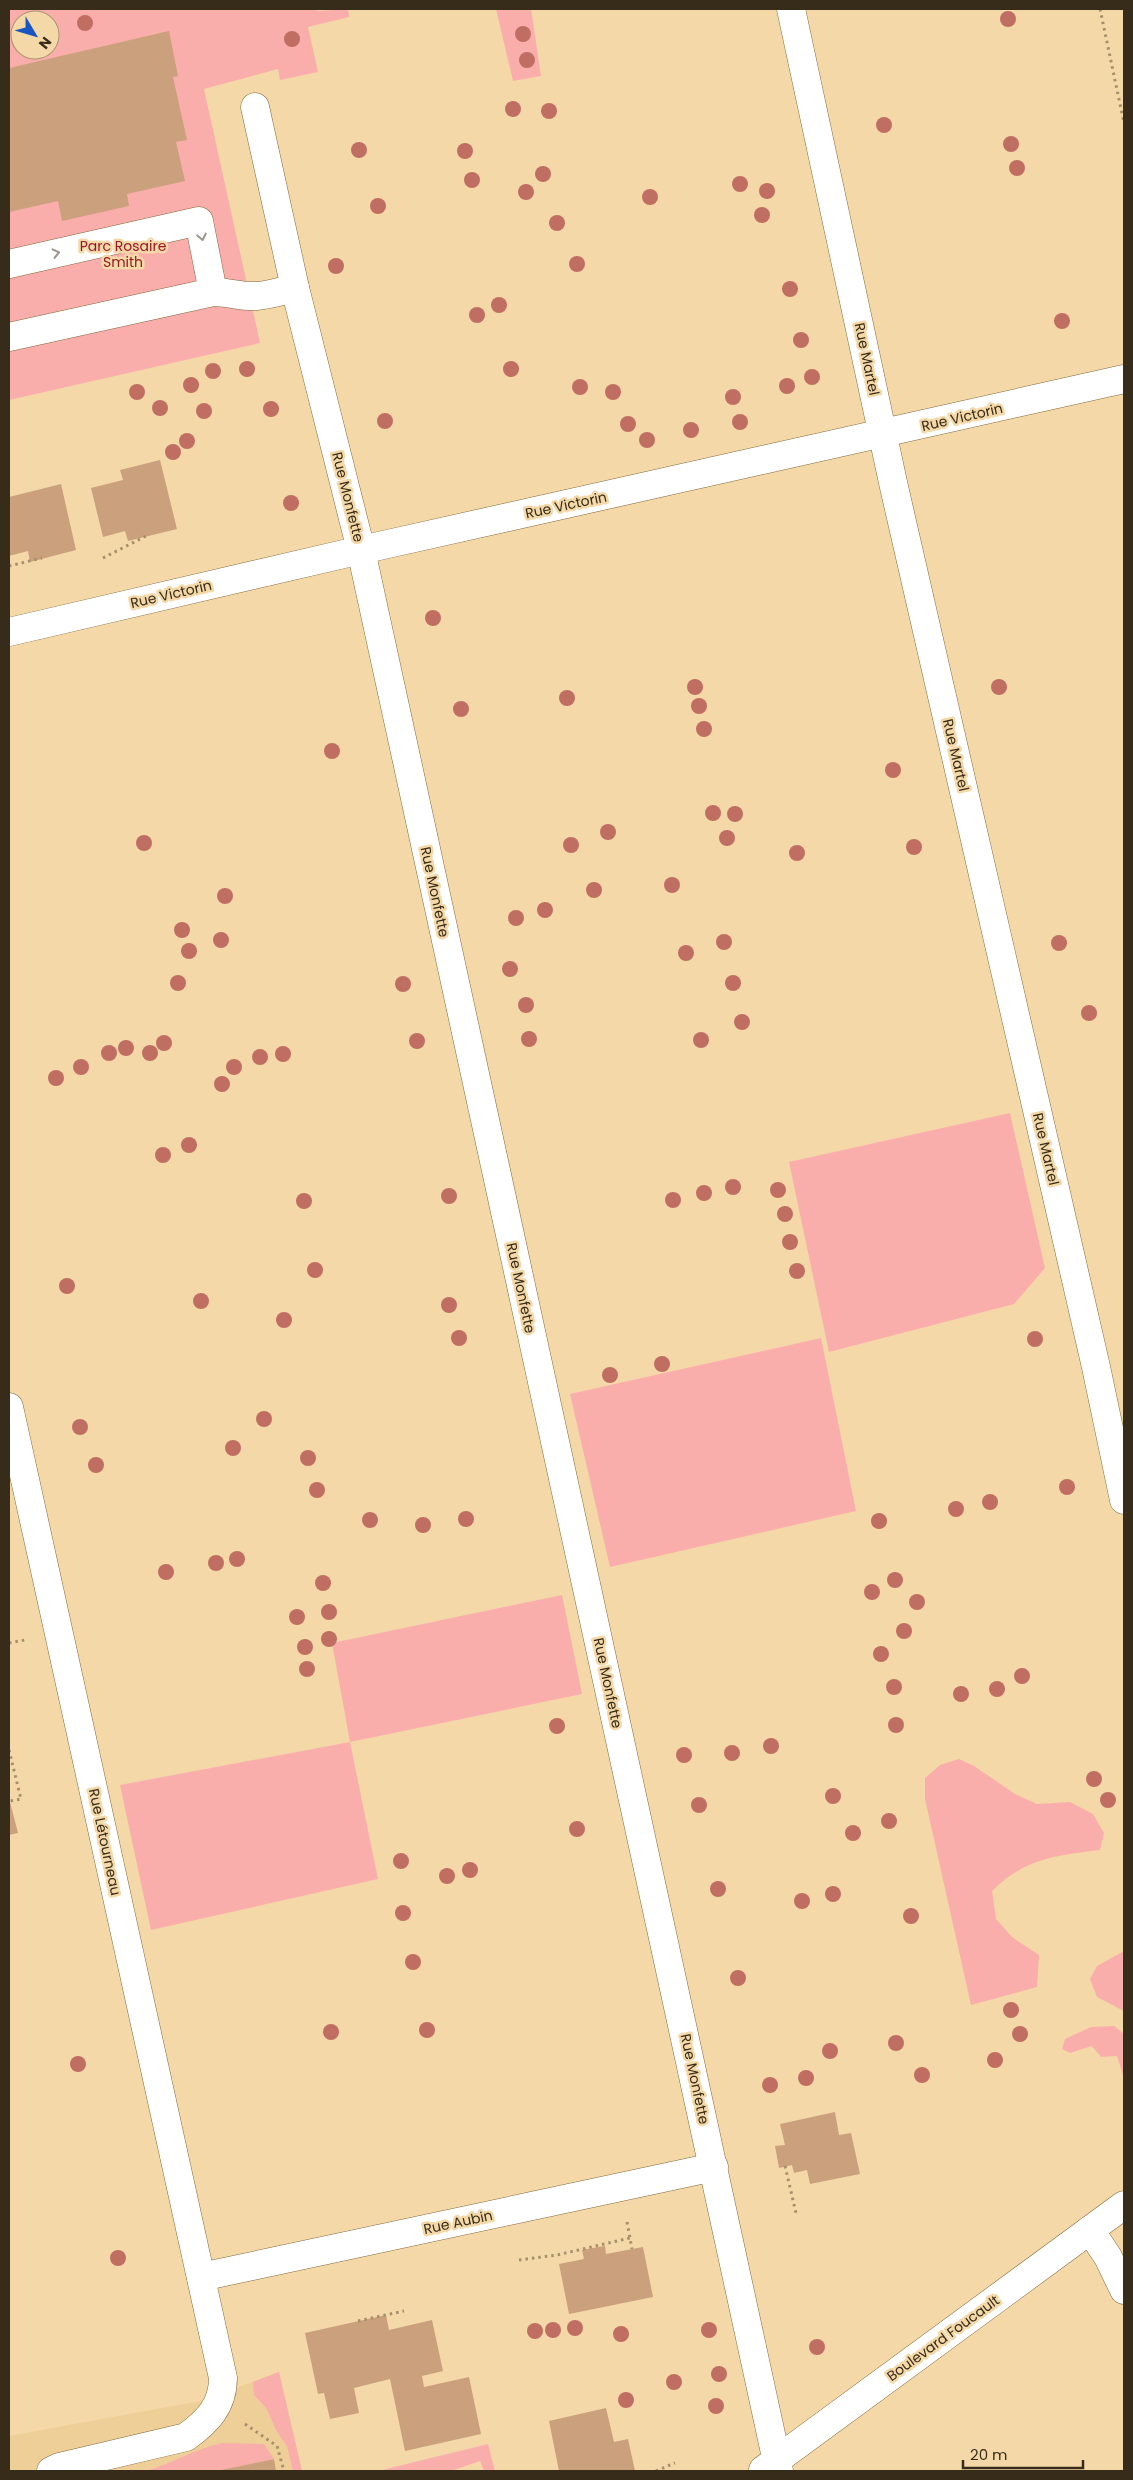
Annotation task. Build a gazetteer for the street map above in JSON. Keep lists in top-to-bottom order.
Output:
{
  "streets": {
    "street": [
      "Rue Martel",
      "Rue Victorin",
      "Rue Monfette",
      "Rue Létourneau",
      "Rue Aubin",
      "Boulevard Foucault"
    ]
  },
  "crossings": [
    ["Rue Martel", "Rue Victorin"],
    ["Rue Victorin", "Rue Monfette"],
    ["Rue Monfette", "Rue Aubin"],
    ["Rue Monfette", "Boulevard Foucault"],
    ["Rue Létourneau", "Rue Aubin"]
  ],
  "parks": ["Parc Rosaire Smith"],
  "scale_bar": "20 m",
  "north": "bottom right"
}
